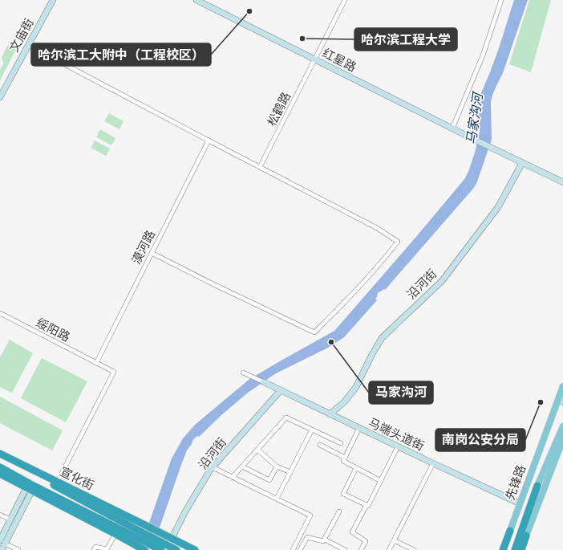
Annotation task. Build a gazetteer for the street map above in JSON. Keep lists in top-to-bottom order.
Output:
{
  "streets": {
    "highway": ["宣化街", "先锋路"],
    "street": [
      "文庙街",
      "红星路",
      "松鹤路",
      "漠河路",
      "沿河街",
      "绥阳路",
      "马端头道街"
    ]
  },
  "crossings": [
    ["红星路", "松鹤路"],
    ["红星路", "沿河街"],
    ["漠河路", "绥阳路"],
    ["沿河街", "马端头道街"],
    ["沿河街", "宣化街"],
    ["绥阳路", "宣化街"],
    ["马端头道街", "先锋路"]
  ],
  "water": ["马家沟河"],
  "places": [
    "哈尔滨工大附中（工程校区）",
    "哈尔滨工程大学",
    "马家沟河",
    "南岗公安分局"
  ]
}
